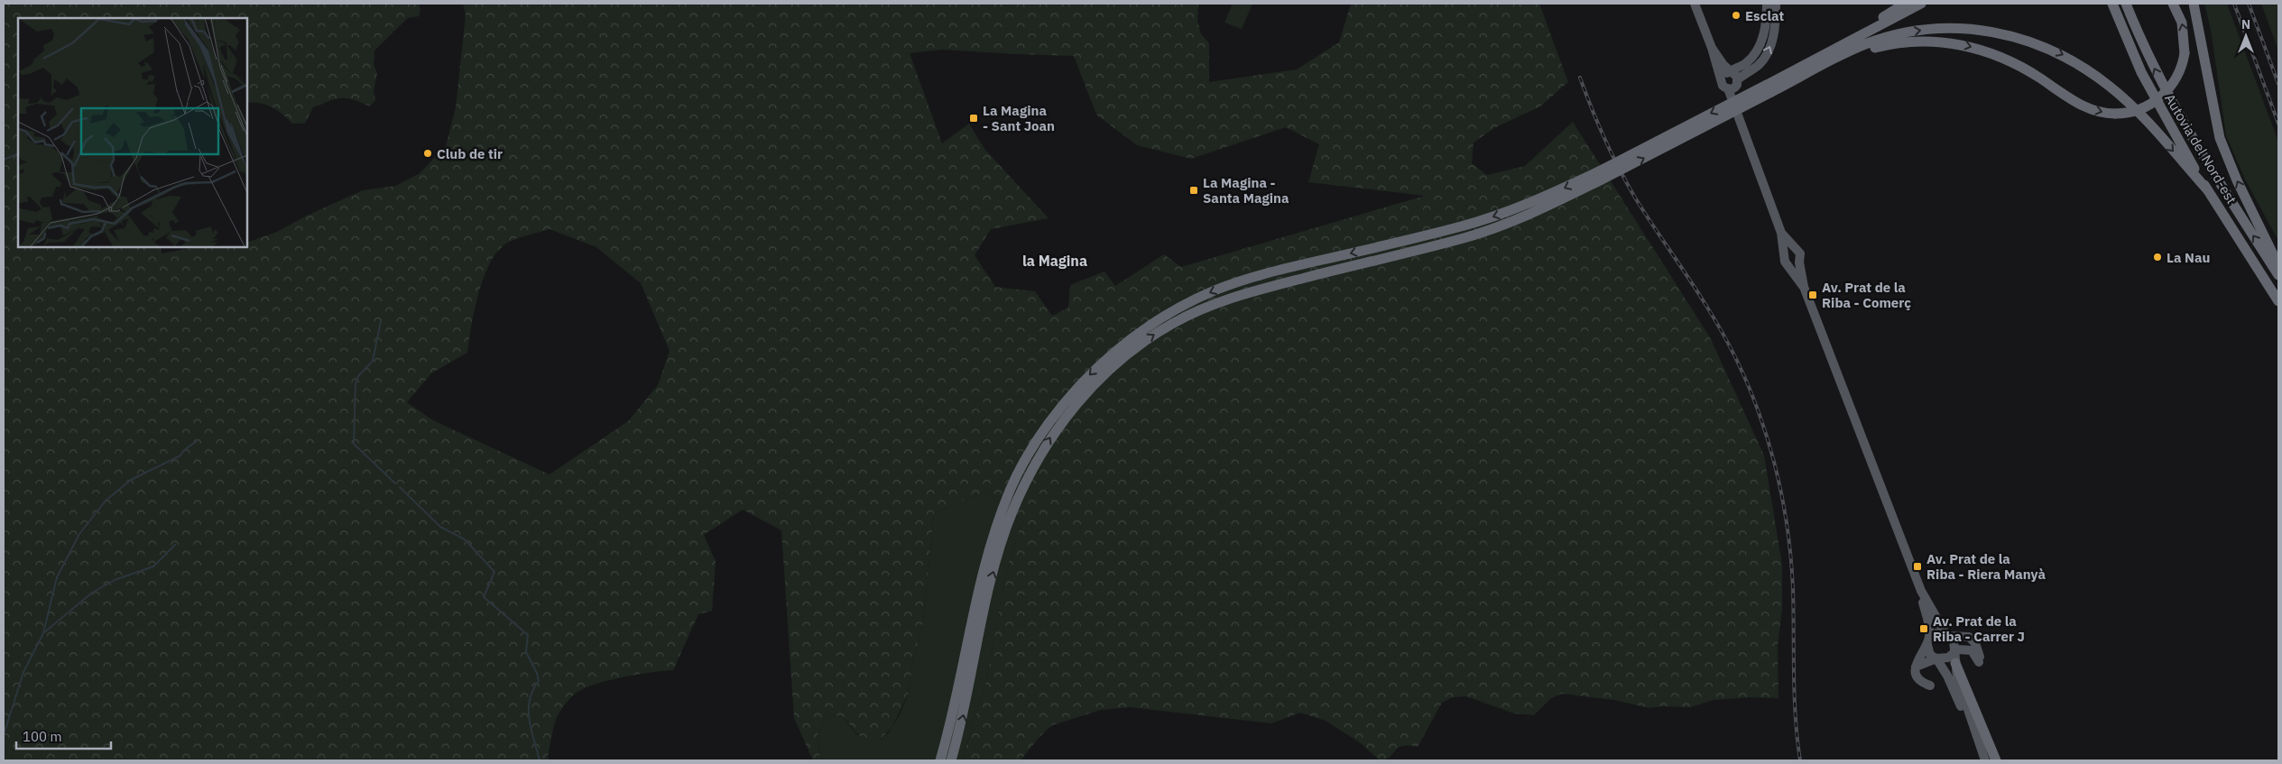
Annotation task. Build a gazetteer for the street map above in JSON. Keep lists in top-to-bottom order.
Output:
{
  "streets": {
    "highway": ["Autovia del Nord-est"]
  },
  "districts": ["la Magina"],
  "places": {
    "other": ["Esclat", "Club de tir", "La Nau"],
    "transit": [
      "La Magina - Sant Joan",
      "La Magina - Santa Magina",
      "Av. Prat de la Riba - Comerç",
      "Av. Prat de la Riba - Riera Manyà",
      "Av. Prat de la Riba - Carrer J"
    ]
  },
  "scale_bar": "100 m",
  "north": "top"
}
